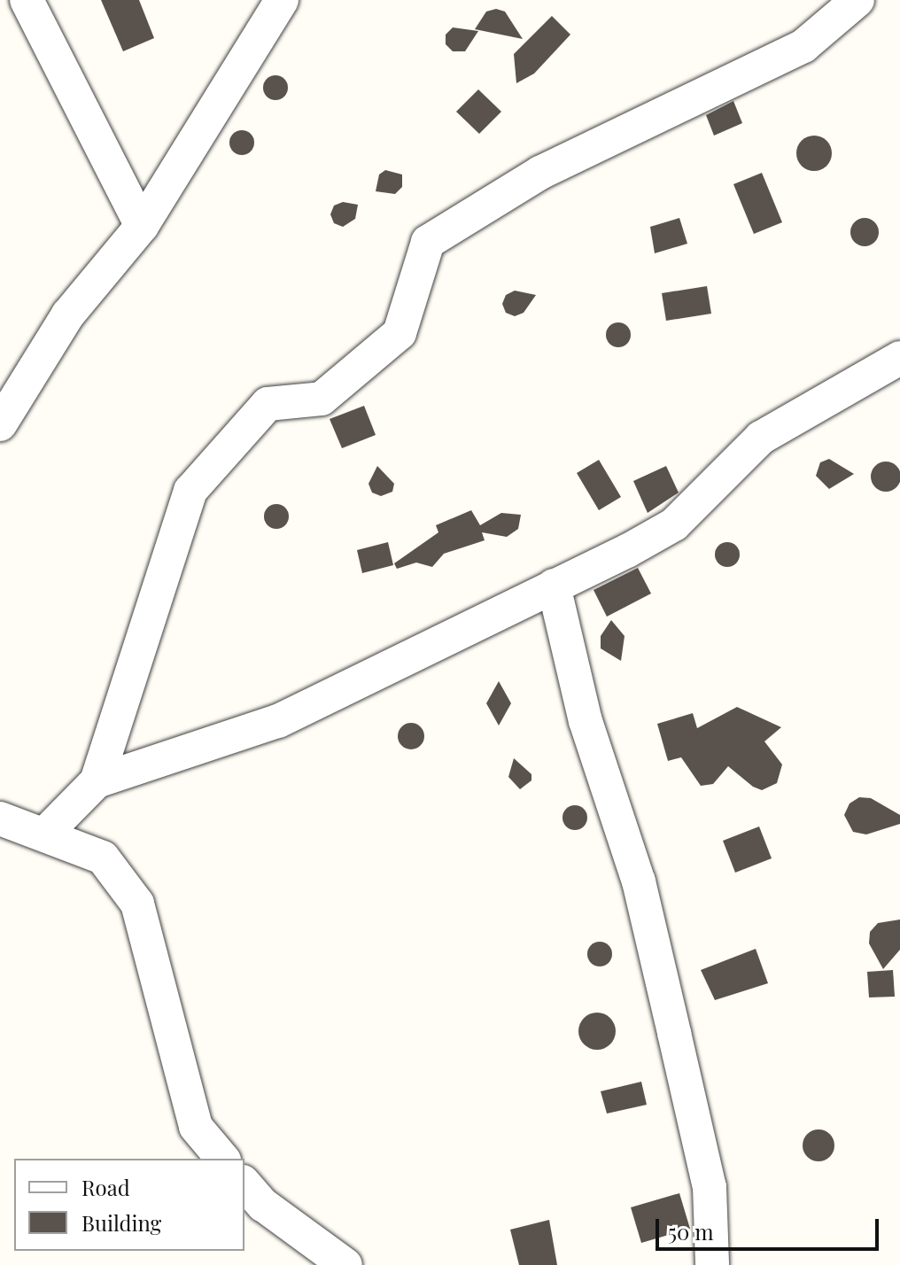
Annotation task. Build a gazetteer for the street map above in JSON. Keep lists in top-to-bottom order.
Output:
{
  "legend": ["Road", "Building"],
  "scale_bar": "50 m"
}
